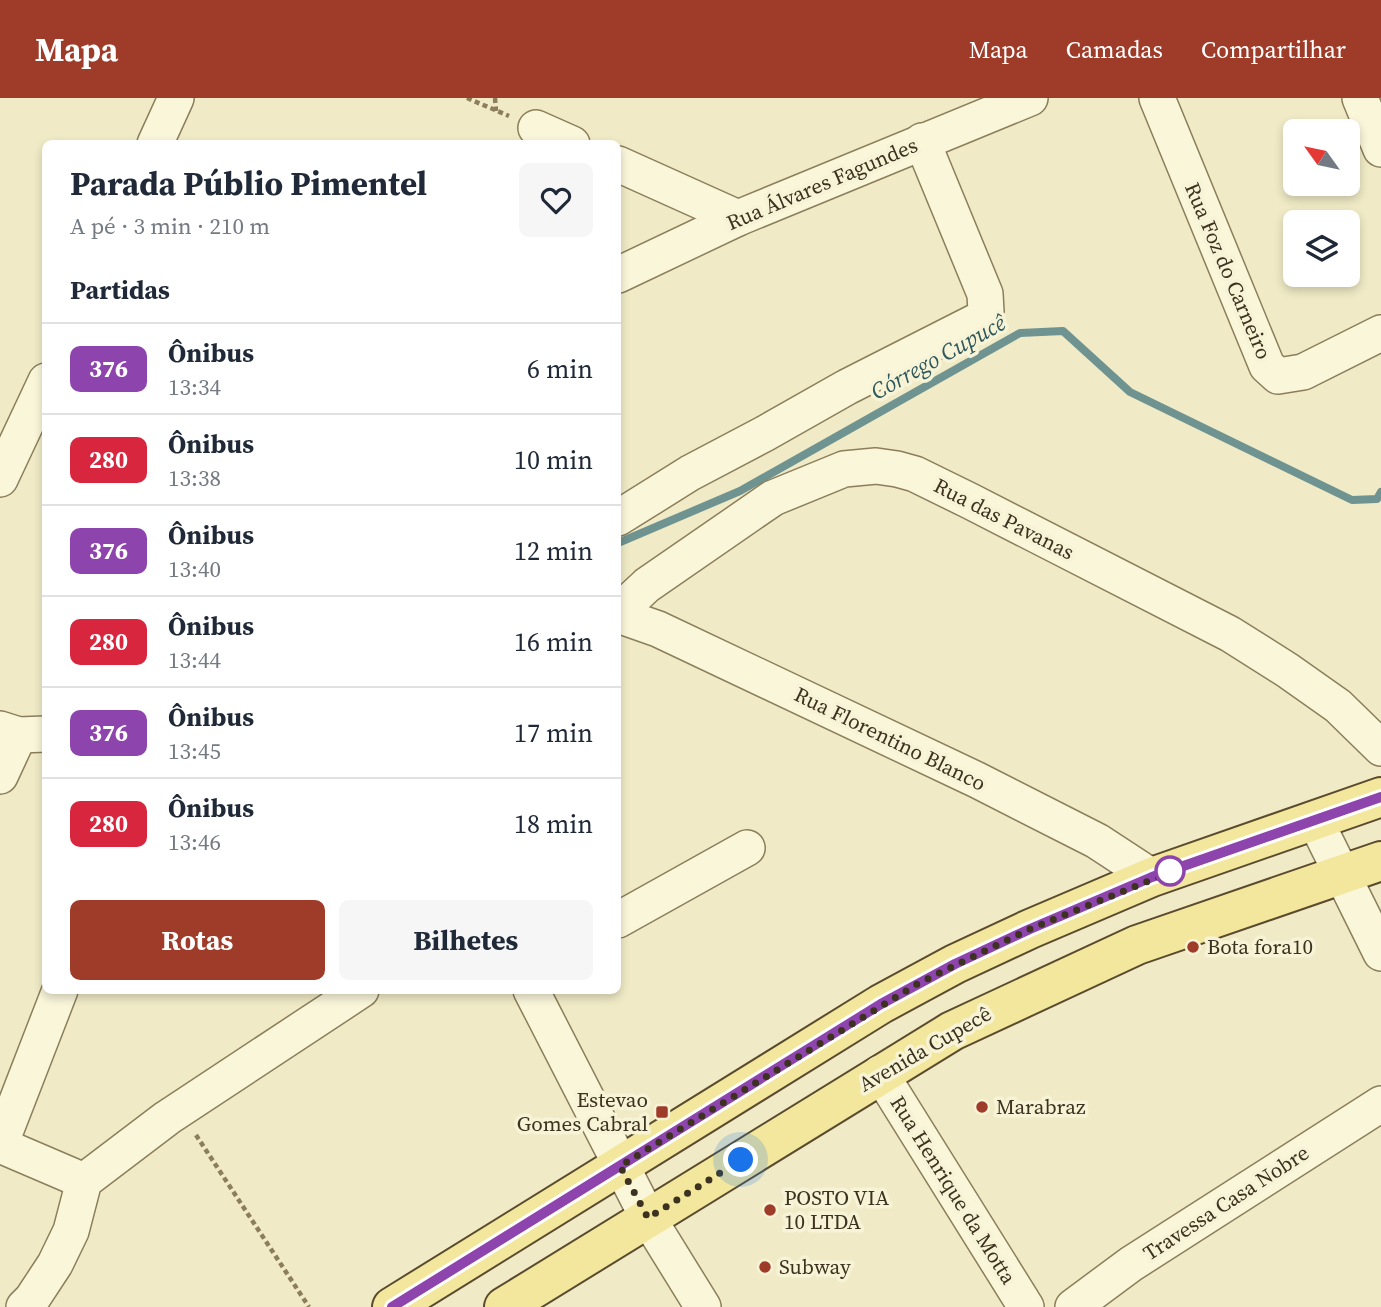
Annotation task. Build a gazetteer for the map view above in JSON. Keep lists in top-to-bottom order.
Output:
{
  "streets": {
    "main road": ["Avenida Cupecê"],
    "street": [
      "Rua Álvares Fagundes",
      "Rua Foz do Carneiro",
      "Rua das Pavanas",
      "Rua Florentino Blanco",
      "Rua Henrique da Motta",
      "Travessa Casa Nobre"
    ]
  },
  "crossings": [
    ["Avenida Cupecê", "Rua Henrique da Motta"]
  ],
  "water": ["Córrego Cupucê"],
  "places": {
    "other": [
      "Bota fora10",
      "Marabraz",
      "POSTO VIA 10 LTDA",
      "Subway"
    ],
    "transit": ["Estevao Gomes Cabral"]
  },
  "lines": ["bus line 376"],
  "north": "top left",
  "page": {
    "header": "Mapa",
    "nav": ["Mapa", "Camadas", "Compartilhar"],
    "heading": [
      ["Parada Públio Pimentel", "A pé · 3 min · 210 m"],
      "Partidas"
    ],
    "list": [
      {
        "mark": "376",
        "name": "Ônibus",
        "note": "13:34",
        "value": "6 min"
      },
      {
        "mark": "280",
        "name": "Ônibus",
        "note": "13:38",
        "value": "10 min"
      },
      {
        "mark": "376",
        "name": "Ônibus",
        "note": "13:40",
        "value": "12 min"
      },
      {
        "mark": "280",
        "name": "Ônibus",
        "note": "13:44",
        "value": "16 min"
      },
      {
        "mark": "376",
        "name": "Ônibus",
        "note": "13:45",
        "value": "17 min"
      },
      {
        "mark": "280",
        "name": "Ônibus",
        "note": "13:46",
        "value": "18 min"
      }
    ],
    "buttons": ["Rotas", "Bilhetes"]
  }
}
